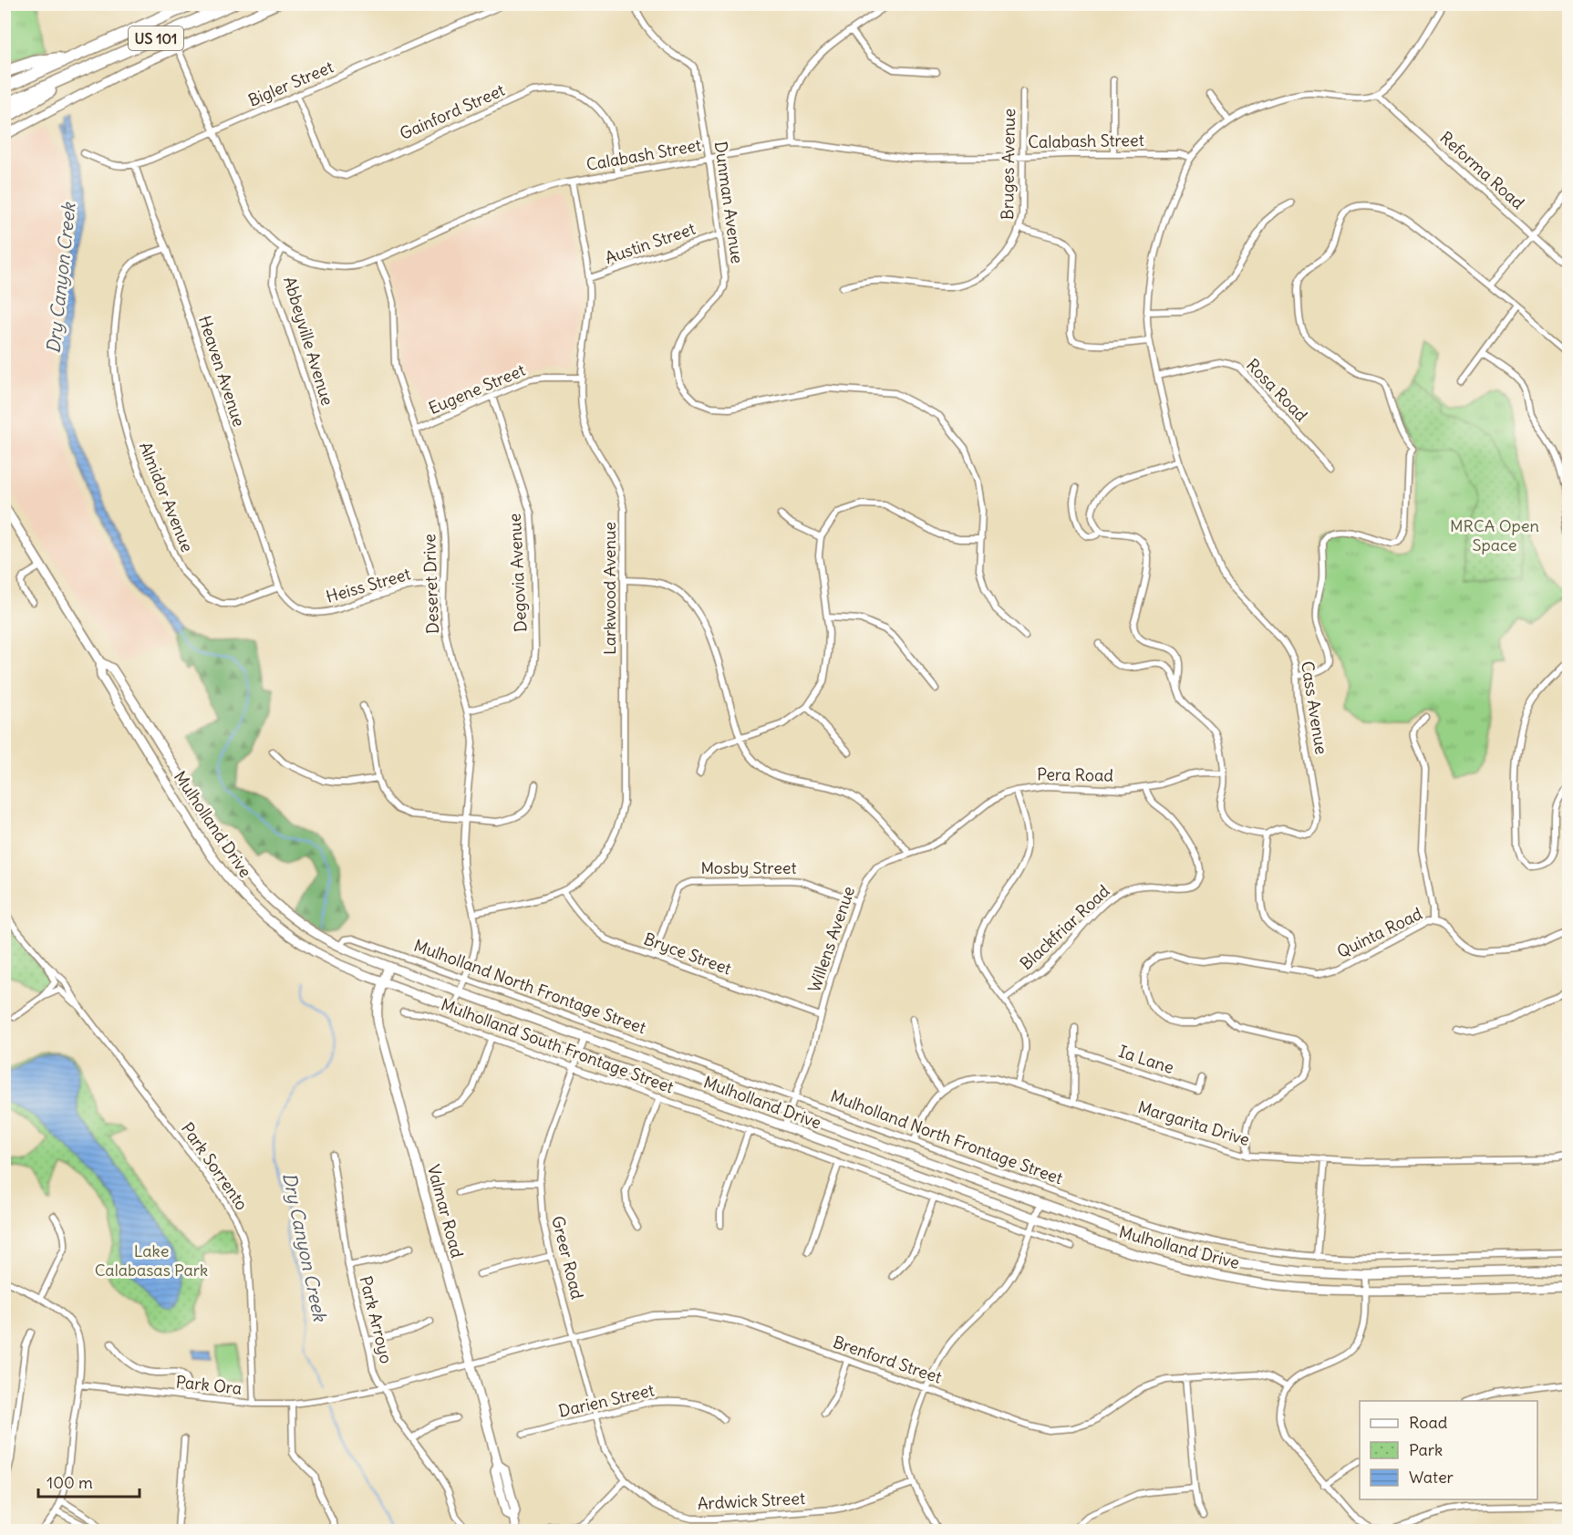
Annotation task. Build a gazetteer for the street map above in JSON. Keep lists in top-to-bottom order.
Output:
{
  "streets": {
    "highway": ["US 101"],
    "main road": ["Mulholland Drive", "Valmar Road"],
    "street": [
      "Bigler Street",
      "Gainford Street",
      "Calabash Street",
      "Bruges Avenue",
      "Reforma Road",
      "Dunman Avenue",
      "Austin Street",
      "Abbeyville Avenue",
      "Heaven Avenue",
      "Eugene Street",
      "Rosa Road",
      "Almidor Avenue",
      "Degovia Avenue",
      "Deseret Drive",
      "Heiss Street",
      "Larkwood Avenue",
      "Cass Avenue",
      "Pera Road",
      "Mosby Street",
      "Blackfriar Road",
      "Quinta Road",
      "Willens Avenue",
      "Bryce Street",
      "Mulholland North Frontage Street",
      "Mulholland South Frontage Street",
      "Ia Lane",
      "Margarita Drive",
      "Park Sorrento",
      "Greer Road",
      "Park Arroyo",
      "Brenford Street",
      "Park Ora",
      "Darien Street",
      "Ardwick Street"
    ]
  },
  "crossings": [
    ["Bigler Street", "Gainford Street"],
    ["Bigler Street", "Heaven Avenue"],
    ["Gainford Street", "Calabash Street"],
    ["Calabash Street", "Bruges Avenue"],
    ["Calabash Street", "Dunman Avenue"],
    ["Calabash Street", "Abbeyville Avenue"],
    ["Calabash Street", "Deseret Drive"],
    ["Calabash Street", "Larkwood Avenue"],
    ["Calabash Street", "Cass Avenue"],
    ["Reforma Road", "Cass Avenue"],
    ["Dunman Avenue", "Austin Street"],
    ["Austin Street", "Larkwood Avenue"],
    ["Abbeyville Avenue", "Heiss Street"],
    ["Heaven Avenue", "Almidor Avenue"],
    ["Heaven Avenue", "Heiss Street"],
    ["Eugene Street", "Degovia Avenue"],
    ["Eugene Street", "Deseret Drive"],
    ["Eugene Street", "Larkwood Avenue"],
    ["Rosa Road", "Cass Avenue"],
    ["Almidor Avenue", "Heiss Street"],
    ["Degovia Avenue", "Deseret Drive"],
    ["Deseret Drive", "Heiss Street"],
    ["Deseret Drive", "Larkwood Avenue"],
    ["Deseret Drive", "Mulholland Drive"],
    ["Deseret Drive", "Mulholland North Frontage Street"],
    ["Larkwood Avenue", "Bryce Street"],
    ["Pera Road", "Blackfriar Road"],
    ["Pera Road", "Willens Avenue"],
    ["Mulholland Drive", "Willens Avenue"],
    ["Mulholland Drive", "Mulholland North Frontage Street"],
    ["Mulholland Drive", "Valmar Road"],
    ["Mulholland Drive", "Greer Road"],
    ["Mosby Street", "Willens Avenue"],
    ["Mosby Street", "Bryce Street"],
    ["Willens Avenue", "Bryce Street"],
    ["Willens Avenue", "Mulholland North Frontage Street"],
    ["Mulholland North Frontage Street", "Margarita Drive"],
    ["Mulholland South Frontage Street", "Greer Road"],
    ["Park Sorrento", "Park Ora"],
    ["Valmar Road", "Brenford Street"],
    ["Greer Road", "Brenford Street"],
    ["Greer Road", "Darien Street"],
    ["Greer Road", "Ardwick Street"],
    ["Park Arroyo", "Brenford Street"],
    ["Park Arroyo", "Park Ora"],
    ["Brenford Street", "Park Ora"]
  ],
  "water": ["Dry Canyon Creek"],
  "parks": ["MRCA Open Space", "Lake Calabasas Park"],
  "legend": ["Road", "Park", "Water"],
  "scale_bar": "100 m"
}
